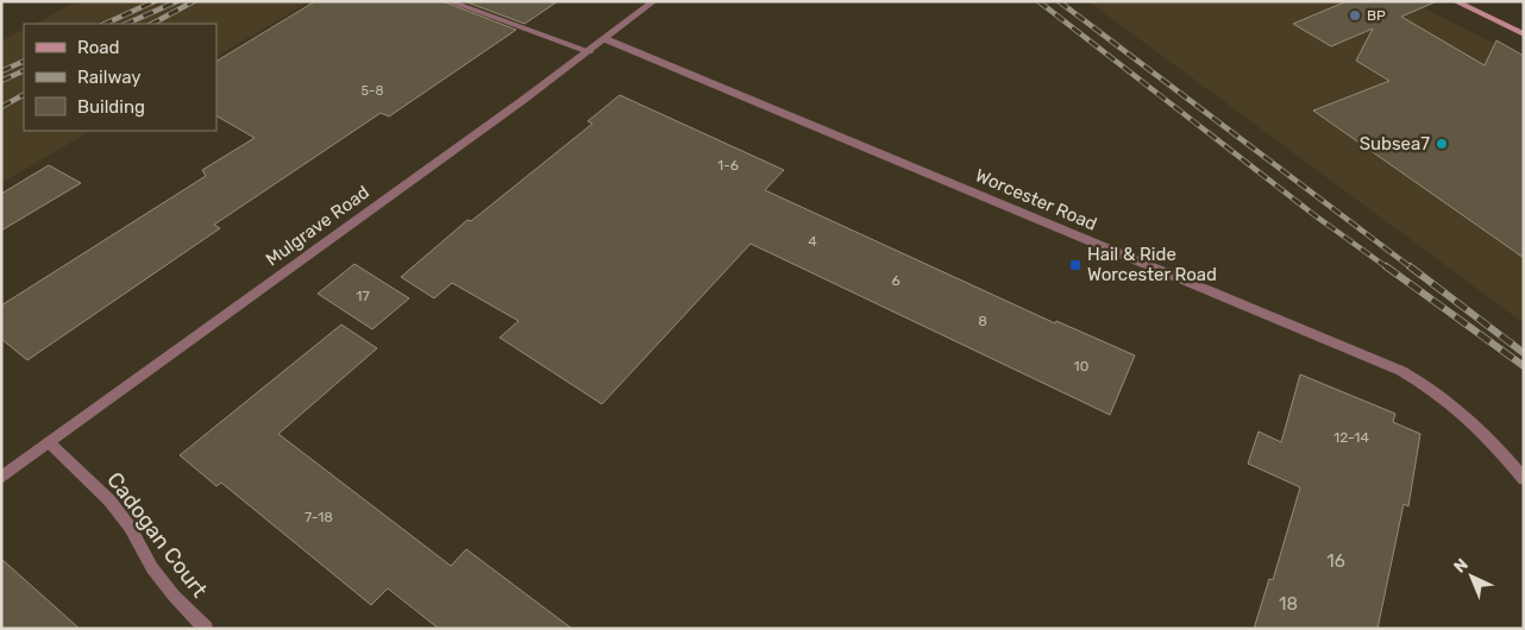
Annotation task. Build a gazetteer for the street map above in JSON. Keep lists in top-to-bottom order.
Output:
{
  "streets": {
    "street": ["Worcester Road", "Mulgrave Road", "Cadogan Court"]
  },
  "crossings": [
    ["Worcester Road", "Mulgrave Road"],
    ["Mulgrave Road", "Cadogan Court"]
  ],
  "places": {
    "other": ["BP", "Subsea7"],
    "transit": ["Hail & Ride Worcester Road"]
  },
  "house_numbers": [
    "5-8",
    "1-6",
    "4",
    "6",
    "17",
    "8",
    "10",
    "12-14",
    "7-18",
    "16",
    "18"
  ],
  "legend": ["Road", "Railway", "Building"],
  "north": "top left"
}
